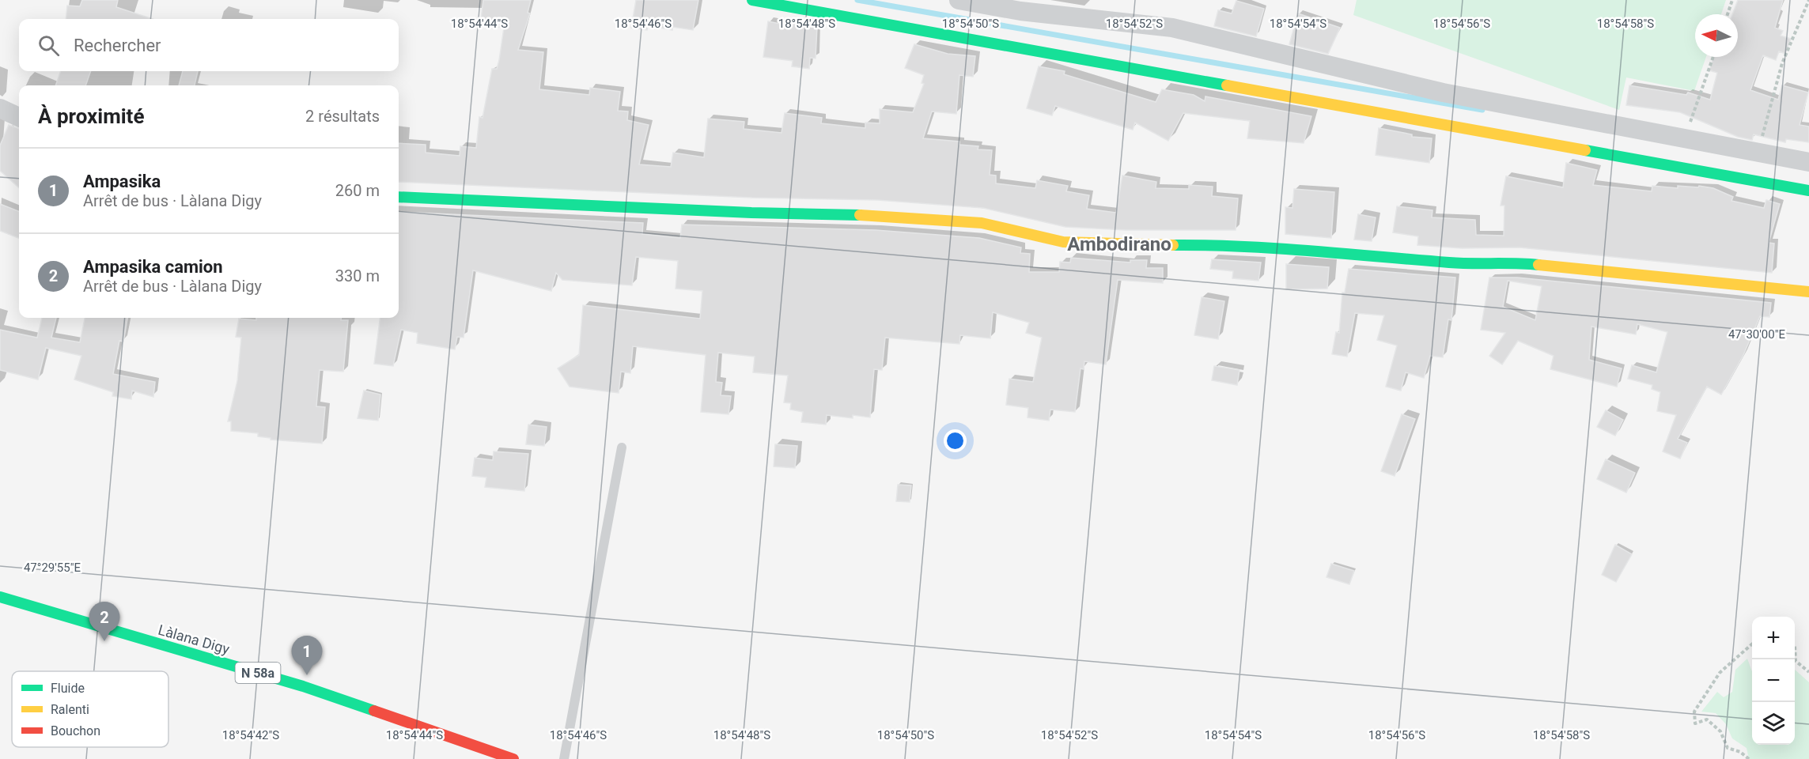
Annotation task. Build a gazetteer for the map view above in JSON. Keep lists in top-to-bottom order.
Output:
{
  "streets": {
    "street": ["Làlana Digy", "N 58a"]
  },
  "districts": ["Ambodirano"],
  "legend": ["Fluide", "Ralenti", "Bouchon"],
  "north": "left",
  "page": {
    "search": "Rechercher",
    "heading": ["À proximité", "2 résultats"],
    "list": [
      {
        "mark": "1",
        "name": "Ampasika",
        "note": "Arrêt de bus · Làlana Digy",
        "value": "260 m"
      },
      {
        "mark": "2",
        "name": "Ampasika camion",
        "note": "Arrêt de bus · Làlana Digy",
        "value": "330 m"
      }
    ],
    "pins": ["2", "1"],
    "map_buttons": ["+", "−"]
  },
  "coordinates": [
    "18°54'44\"S",
    "18°54'46\"S",
    "18°54'48\"S",
    "18°54'50\"S",
    "18°54'52\"S",
    "18°54'56\"S",
    "18°54'54\"S",
    "18°54'58\"S",
    "47°30'00\"E",
    "47°29'55\"E",
    "18°54'42\"S"
  ]
}
